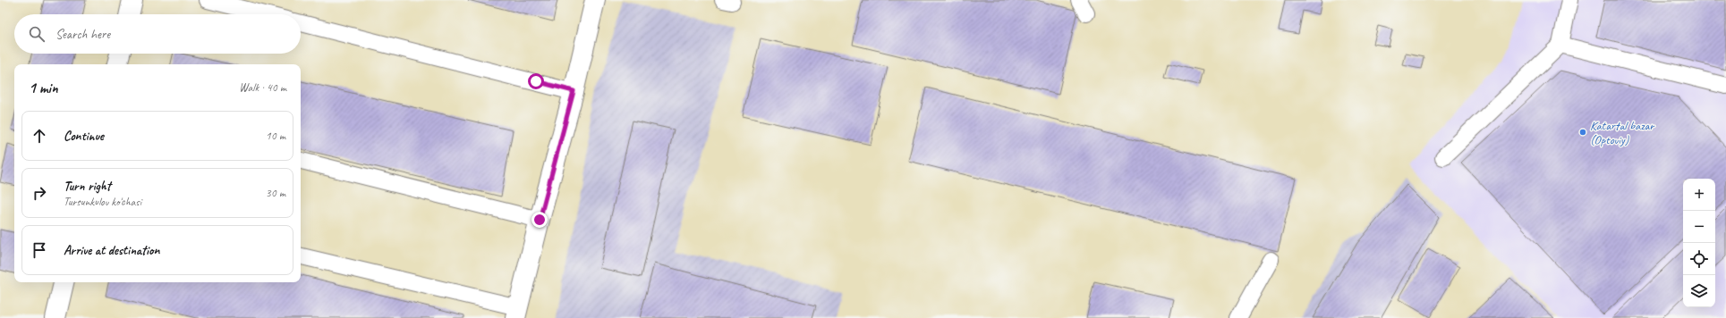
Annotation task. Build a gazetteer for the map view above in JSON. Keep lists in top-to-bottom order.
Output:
{
  "places": ["Katartal bazar (Optoviy)"],
  "page": {
    "search": "Search here",
    "heading": ["1 min", "Walk · 40 m"],
    "list": [
      ["Continue", "10 m"],
      ["Turn right", "Tursunkulov ko'chasi", "30 m"],
      "Arrive at destination"
    ],
    "map_buttons": ["+", "−"]
  }
}
